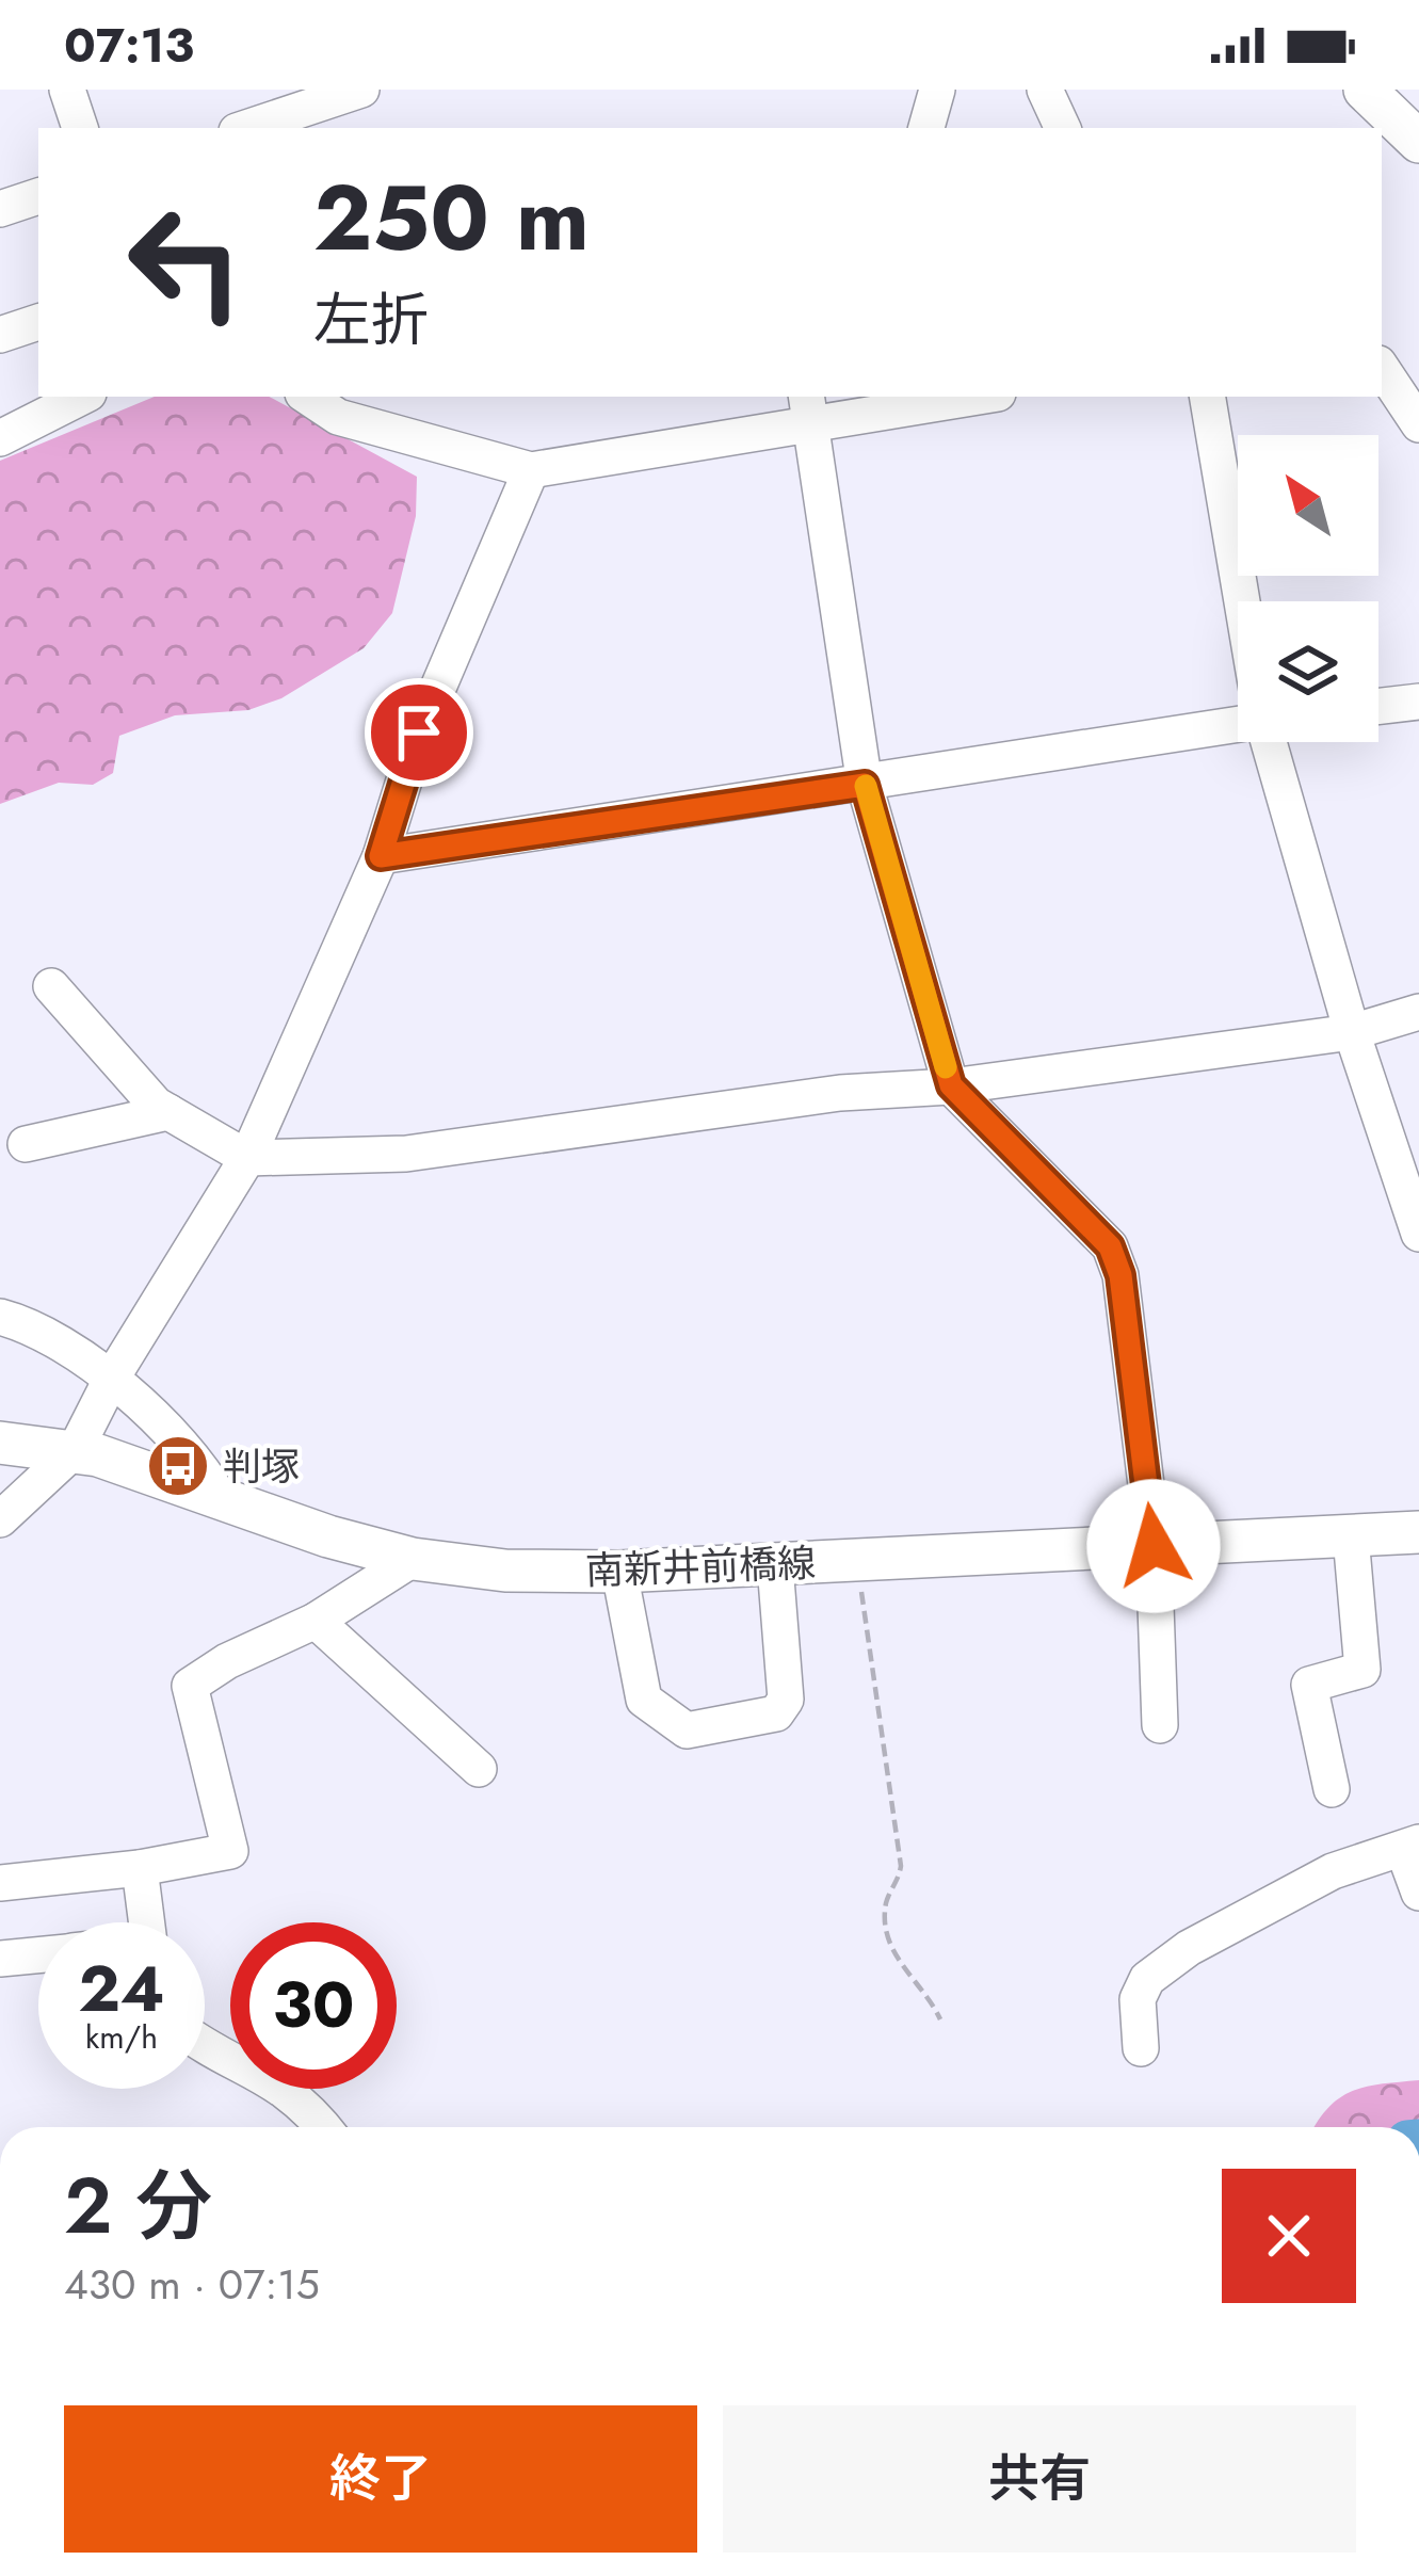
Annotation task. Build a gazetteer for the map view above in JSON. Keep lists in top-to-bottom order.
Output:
{
  "streets": {
    "main road": ["南新井前橋線"]
  },
  "places": {
    "bus stop": ["判塚"]
  },
  "north": "top left",
  "page": {
    "status": "07:13",
    "turn": ["250 m", "左折"],
    "speed": "24 km/h",
    "limit": "30",
    "heading": ["2 分", "430 m · 07:15"],
    "buttons": ["終了", "共有"]
  }
}
